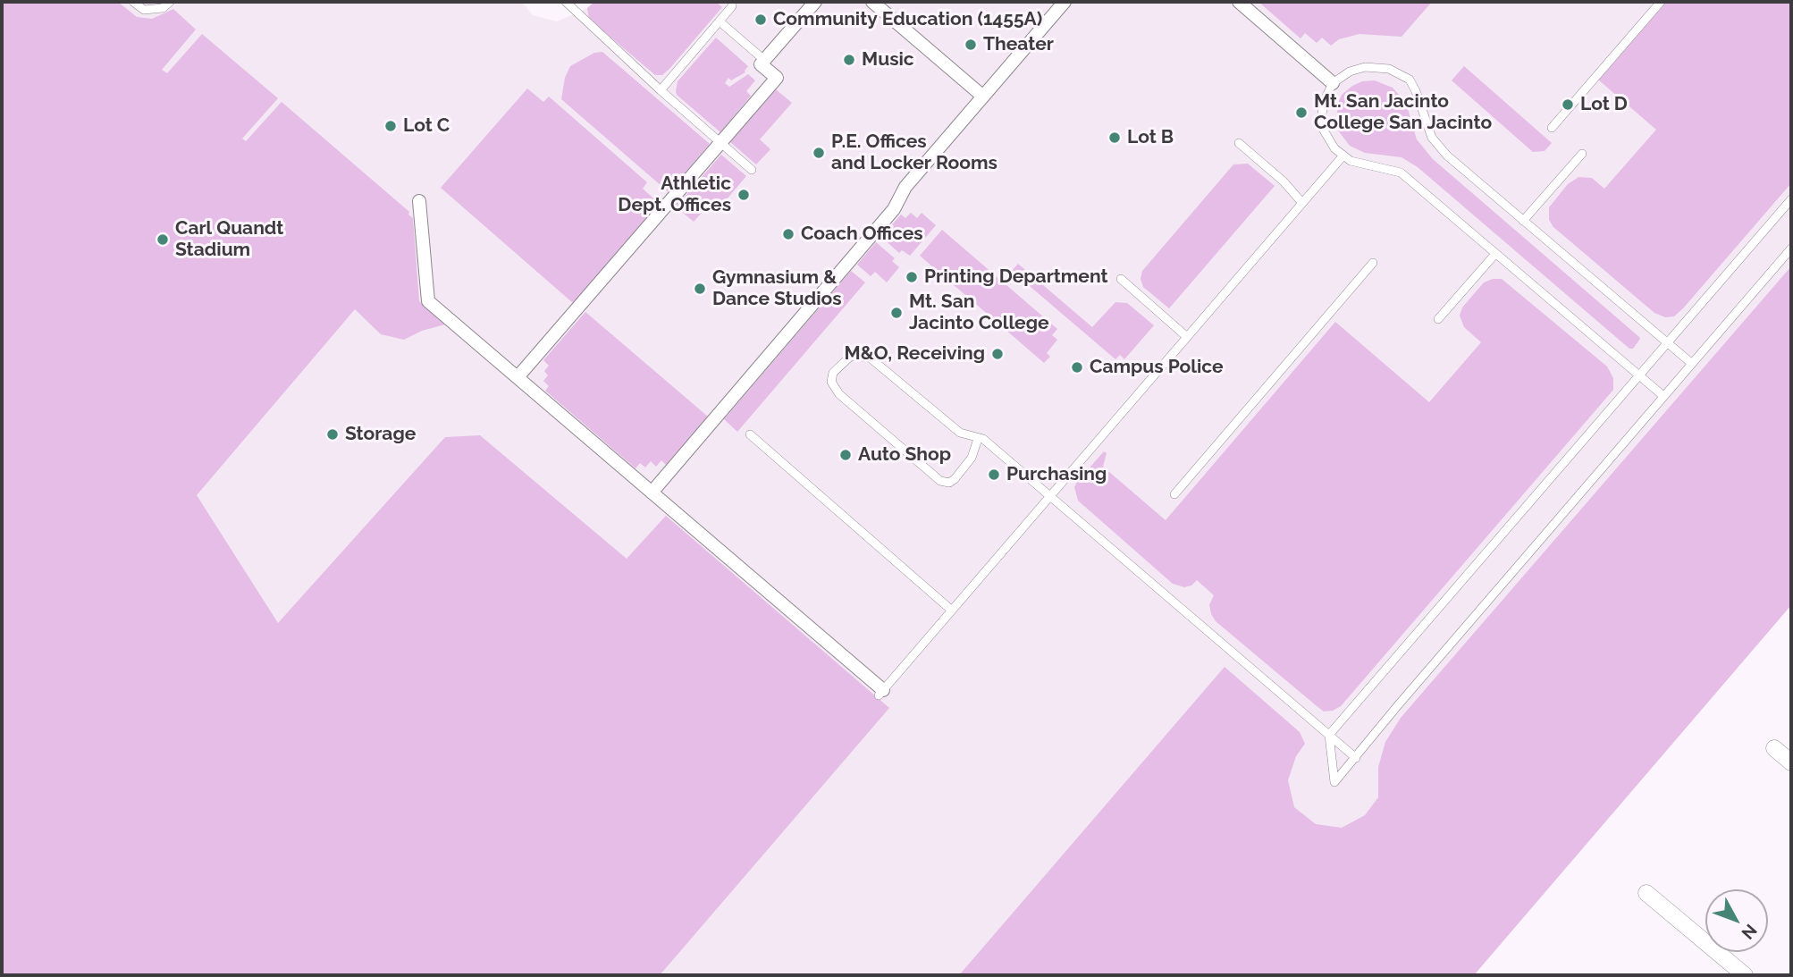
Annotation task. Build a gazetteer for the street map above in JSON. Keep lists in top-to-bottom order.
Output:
{
  "places": [
    "Community Education (1455A)",
    "Theater",
    "Music",
    "Lot D",
    "Mt. San Jacinto College San Jacinto",
    "Lot C",
    "Lot B",
    "P.E. Offices and Locker Rooms",
    "Athletic Dept. Offices",
    "Coach Offices",
    "Carl Quandt Stadium",
    "Printing Department",
    "Gymnasium & Dance Studios",
    "Mt. San Jacinto College",
    "M&O, Receiving",
    "Campus Police",
    "Storage",
    "Auto Shop",
    "Purchasing"
  ],
  "north": "bottom right"
}
